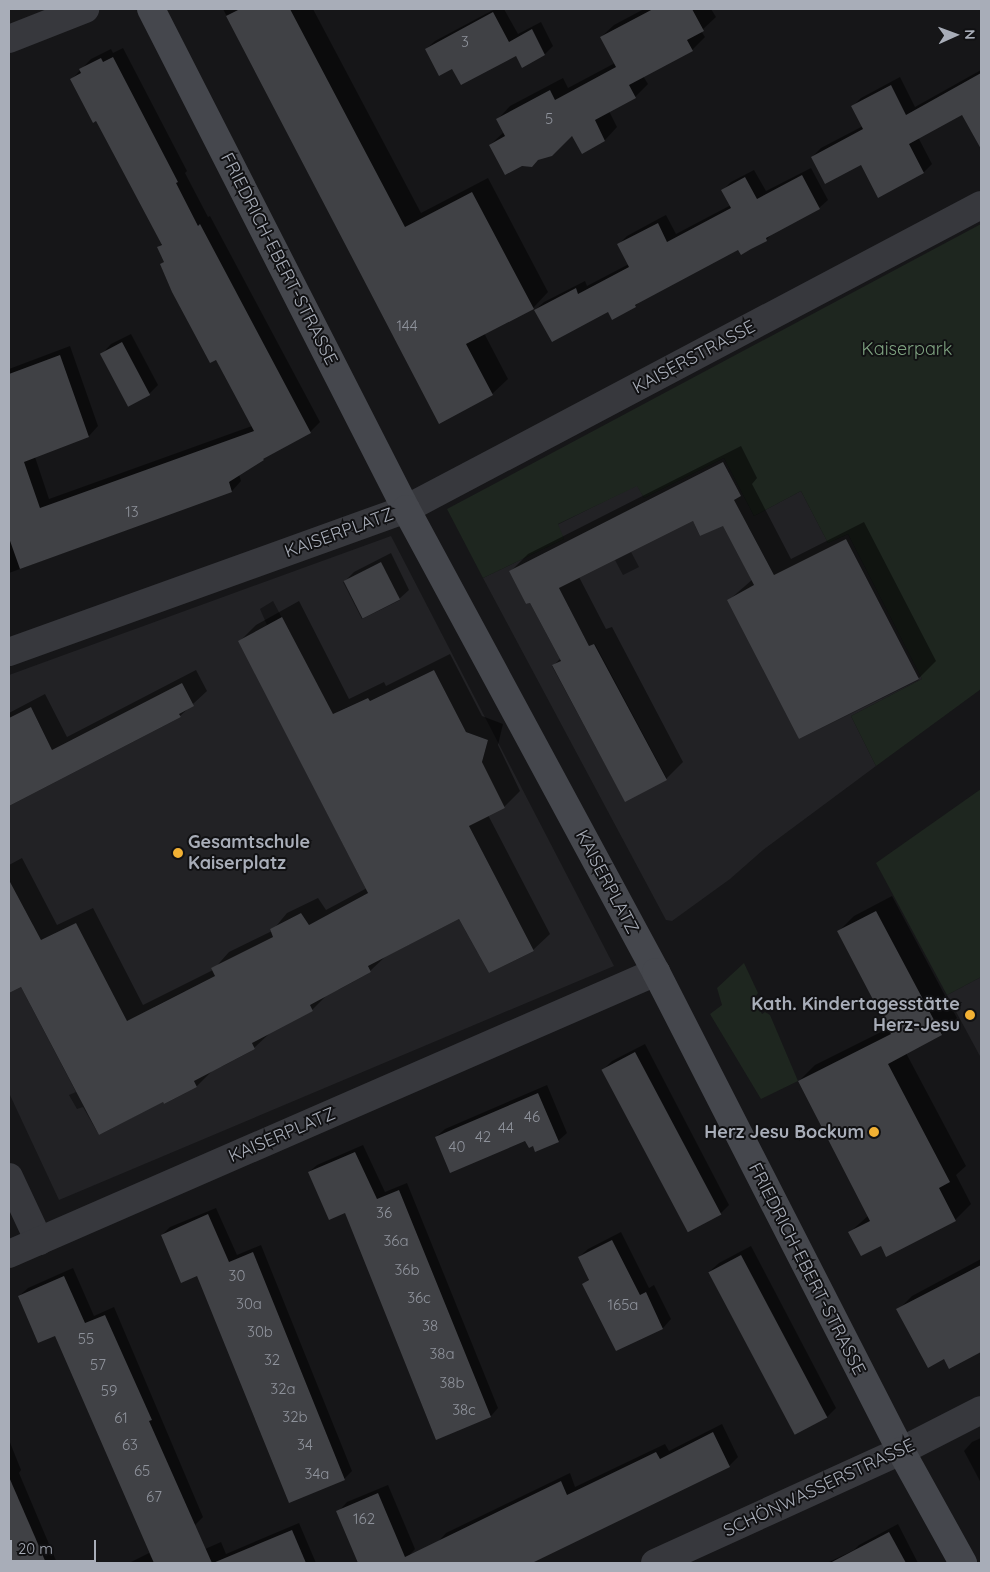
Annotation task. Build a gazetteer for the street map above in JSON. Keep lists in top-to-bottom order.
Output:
{
  "streets": {
    "street": [
      "FRIEDRICH-EBERT-STRASSE",
      "KAISERSTRASSE",
      "KAISERPLATZ",
      "SCHÖNWASSERSTRASSE"
    ]
  },
  "crossings": [
    ["FRIEDRICH-EBERT-STRASSE", "KAISERSTRASSE"],
    ["FRIEDRICH-EBERT-STRASSE", "KAISERPLATZ"],
    ["FRIEDRICH-EBERT-STRASSE", "SCHÖNWASSERSTRASSE"],
    ["KAISERSTRASSE", "KAISERPLATZ"]
  ],
  "parks": ["Kaiserpark"],
  "places": ["Gesamtschule Kaiserplatz", "Kath. Kindertagesstätte Herz-Jesu", "Herz Jesu Bockum"],
  "house_numbers": [
    "3",
    "5",
    "144",
    "13",
    "46",
    "44",
    "42",
    "40",
    "36",
    "36a",
    "36b",
    "30",
    "36c",
    "30a",
    "165a",
    "38",
    "30b",
    "55",
    "38a",
    "32",
    "57",
    "38b",
    "32a",
    "59",
    "38c",
    "32b",
    "61",
    "63",
    "34",
    "65",
    "34a",
    "67",
    "162"
  ],
  "scale_bar": "20 m",
  "north": "right"
}
